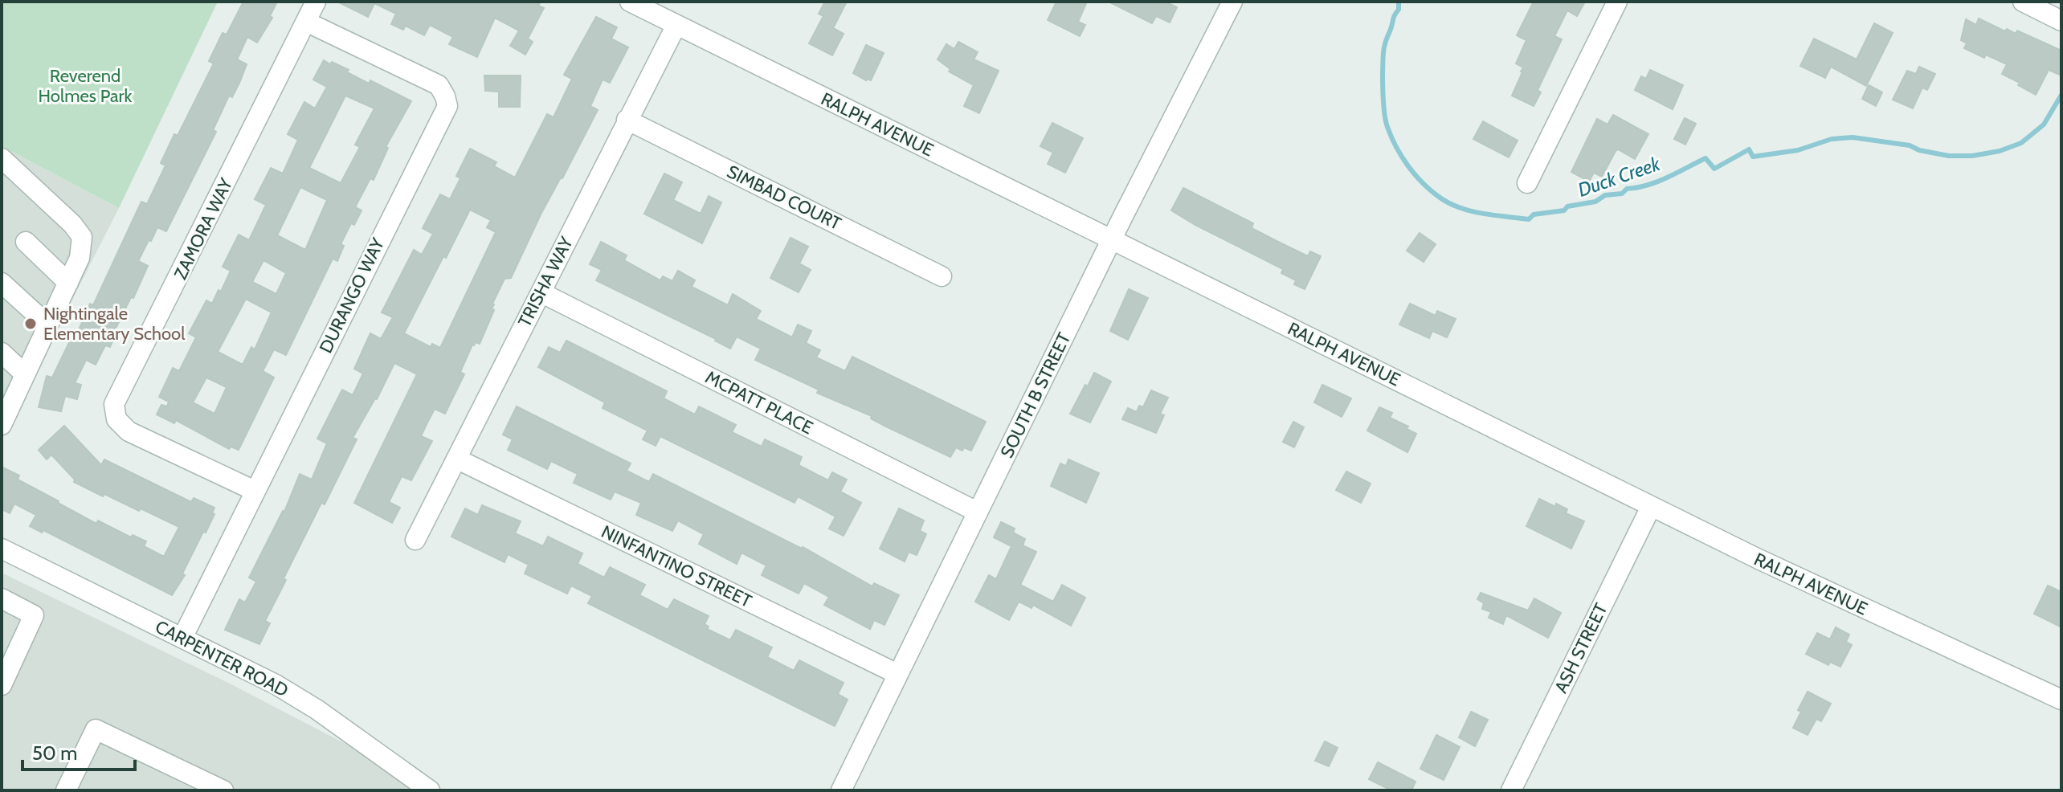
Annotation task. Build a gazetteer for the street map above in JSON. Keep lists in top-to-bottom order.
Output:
{
  "streets": {
    "street": [
      "RALPH AVENUE",
      "SIMBAD COURT",
      "ZAMORA WAY",
      "TRISHA WAY",
      "DURANGO WAY",
      "SOUTH B STREET",
      "MCPATT PLACE",
      "NINFANTINO STREET",
      "ASH STREET",
      "CARPENTER ROAD"
    ]
  },
  "crossings": [
    ["RALPH AVENUE", "TRISHA WAY"],
    ["RALPH AVENUE", "SOUTH B STREET"],
    ["RALPH AVENUE", "ASH STREET"],
    ["SIMBAD COURT", "TRISHA WAY"],
    ["ZAMORA WAY", "DURANGO WAY"],
    ["TRISHA WAY", "MCPATT PLACE"],
    ["TRISHA WAY", "NINFANTINO STREET"],
    ["DURANGO WAY", "CARPENTER ROAD"],
    ["SOUTH B STREET", "MCPATT PLACE"],
    ["SOUTH B STREET", "NINFANTINO STREET"]
  ],
  "water": ["Duck Creek"],
  "parks": ["Reverend Holmes Park"],
  "places": ["Nightingale Elementary School"],
  "scale_bar": "50 m"
}
